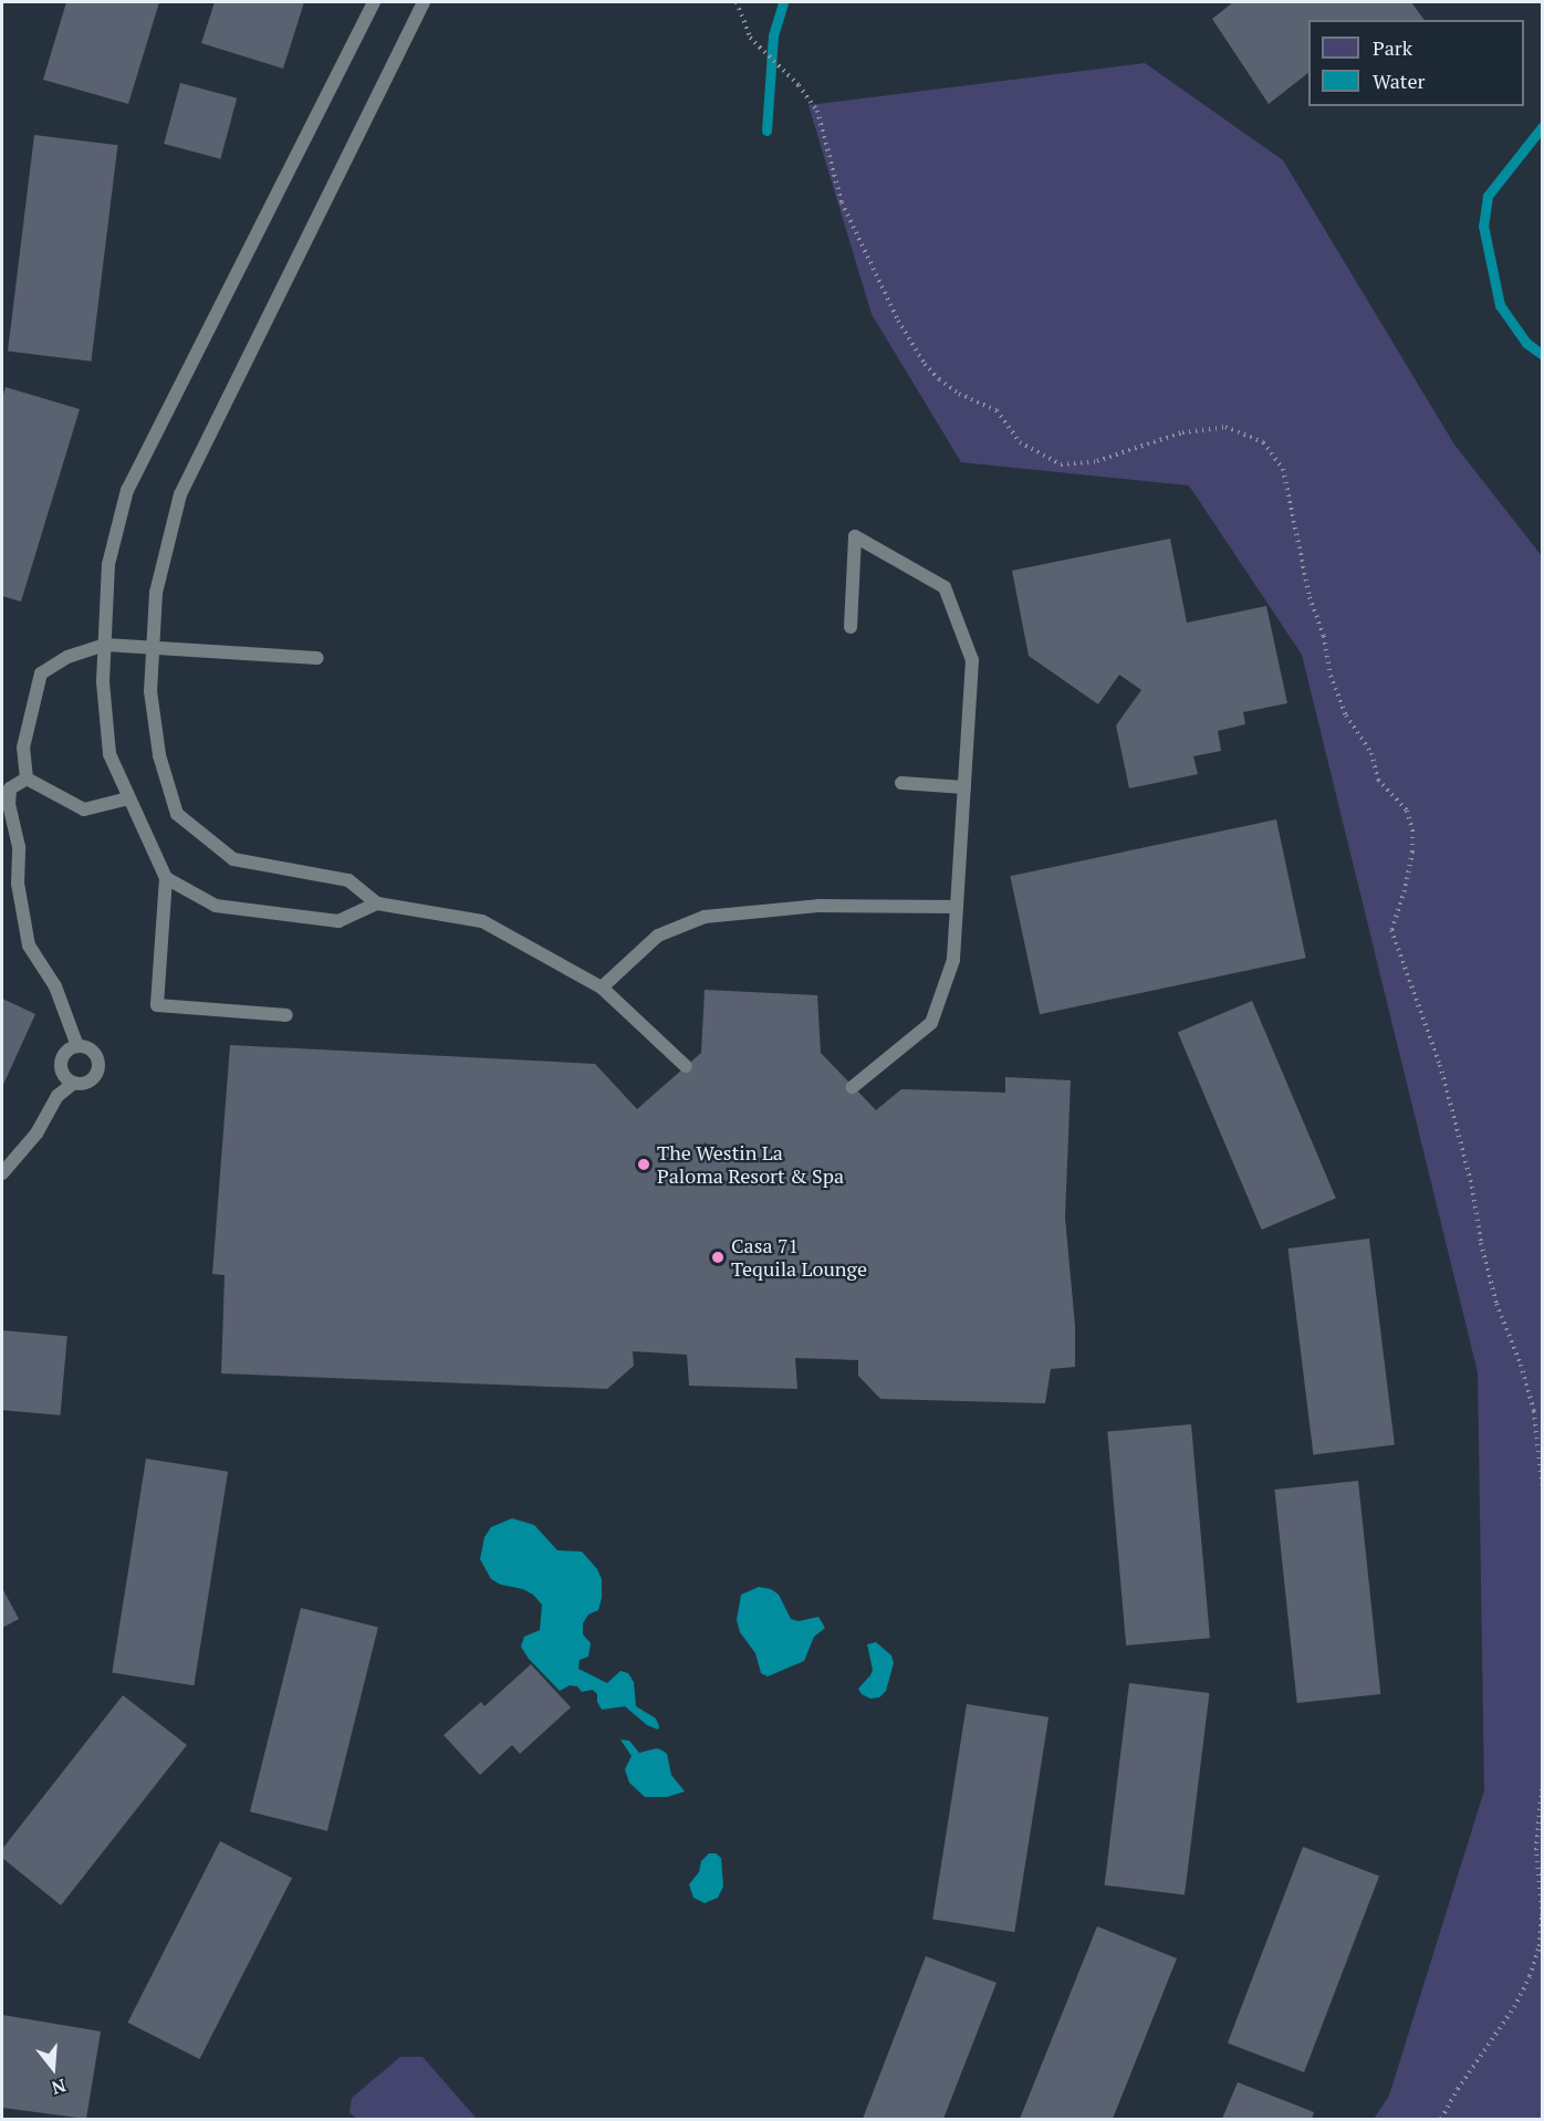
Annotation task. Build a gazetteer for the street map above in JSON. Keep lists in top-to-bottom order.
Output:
{
  "places": ["The Westin La Paloma Resort & Spa", "Casa 71 Tequila Lounge"],
  "legend": ["Park", "Water"],
  "north": "bottom"
}
